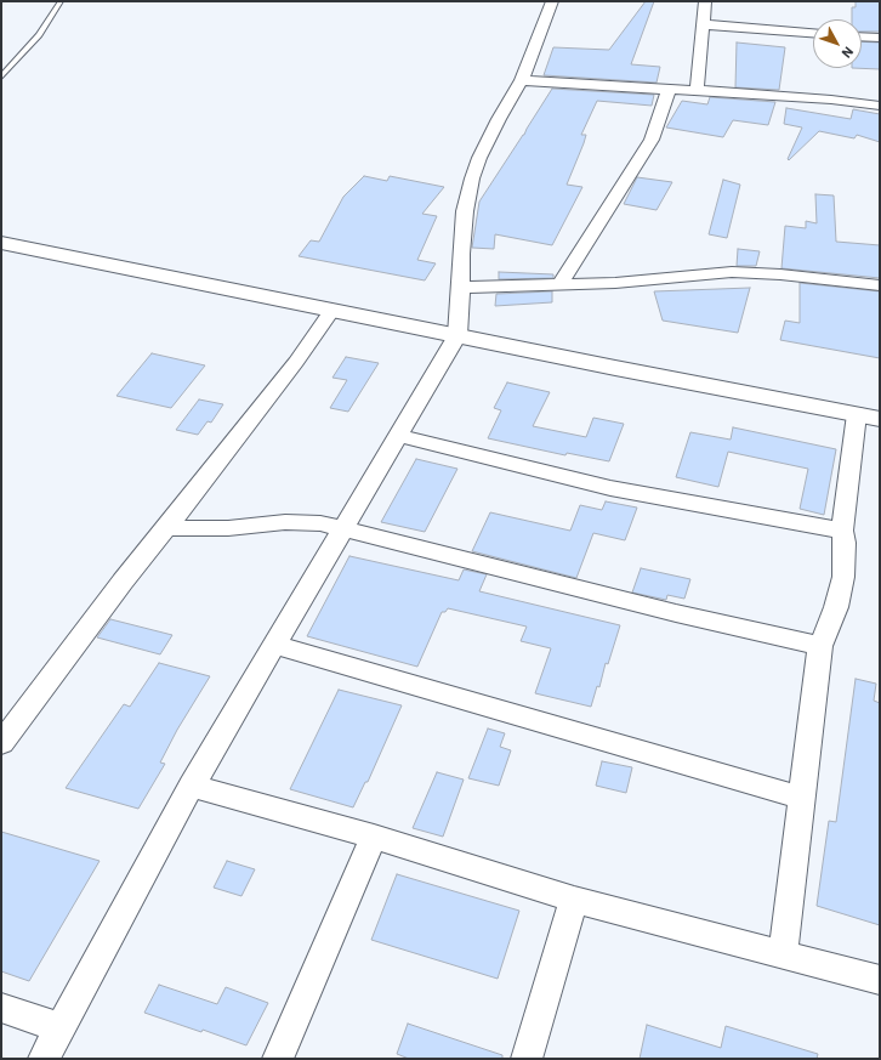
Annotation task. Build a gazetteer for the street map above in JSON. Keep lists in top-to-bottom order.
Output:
{
  "north": "bottom right"
}
